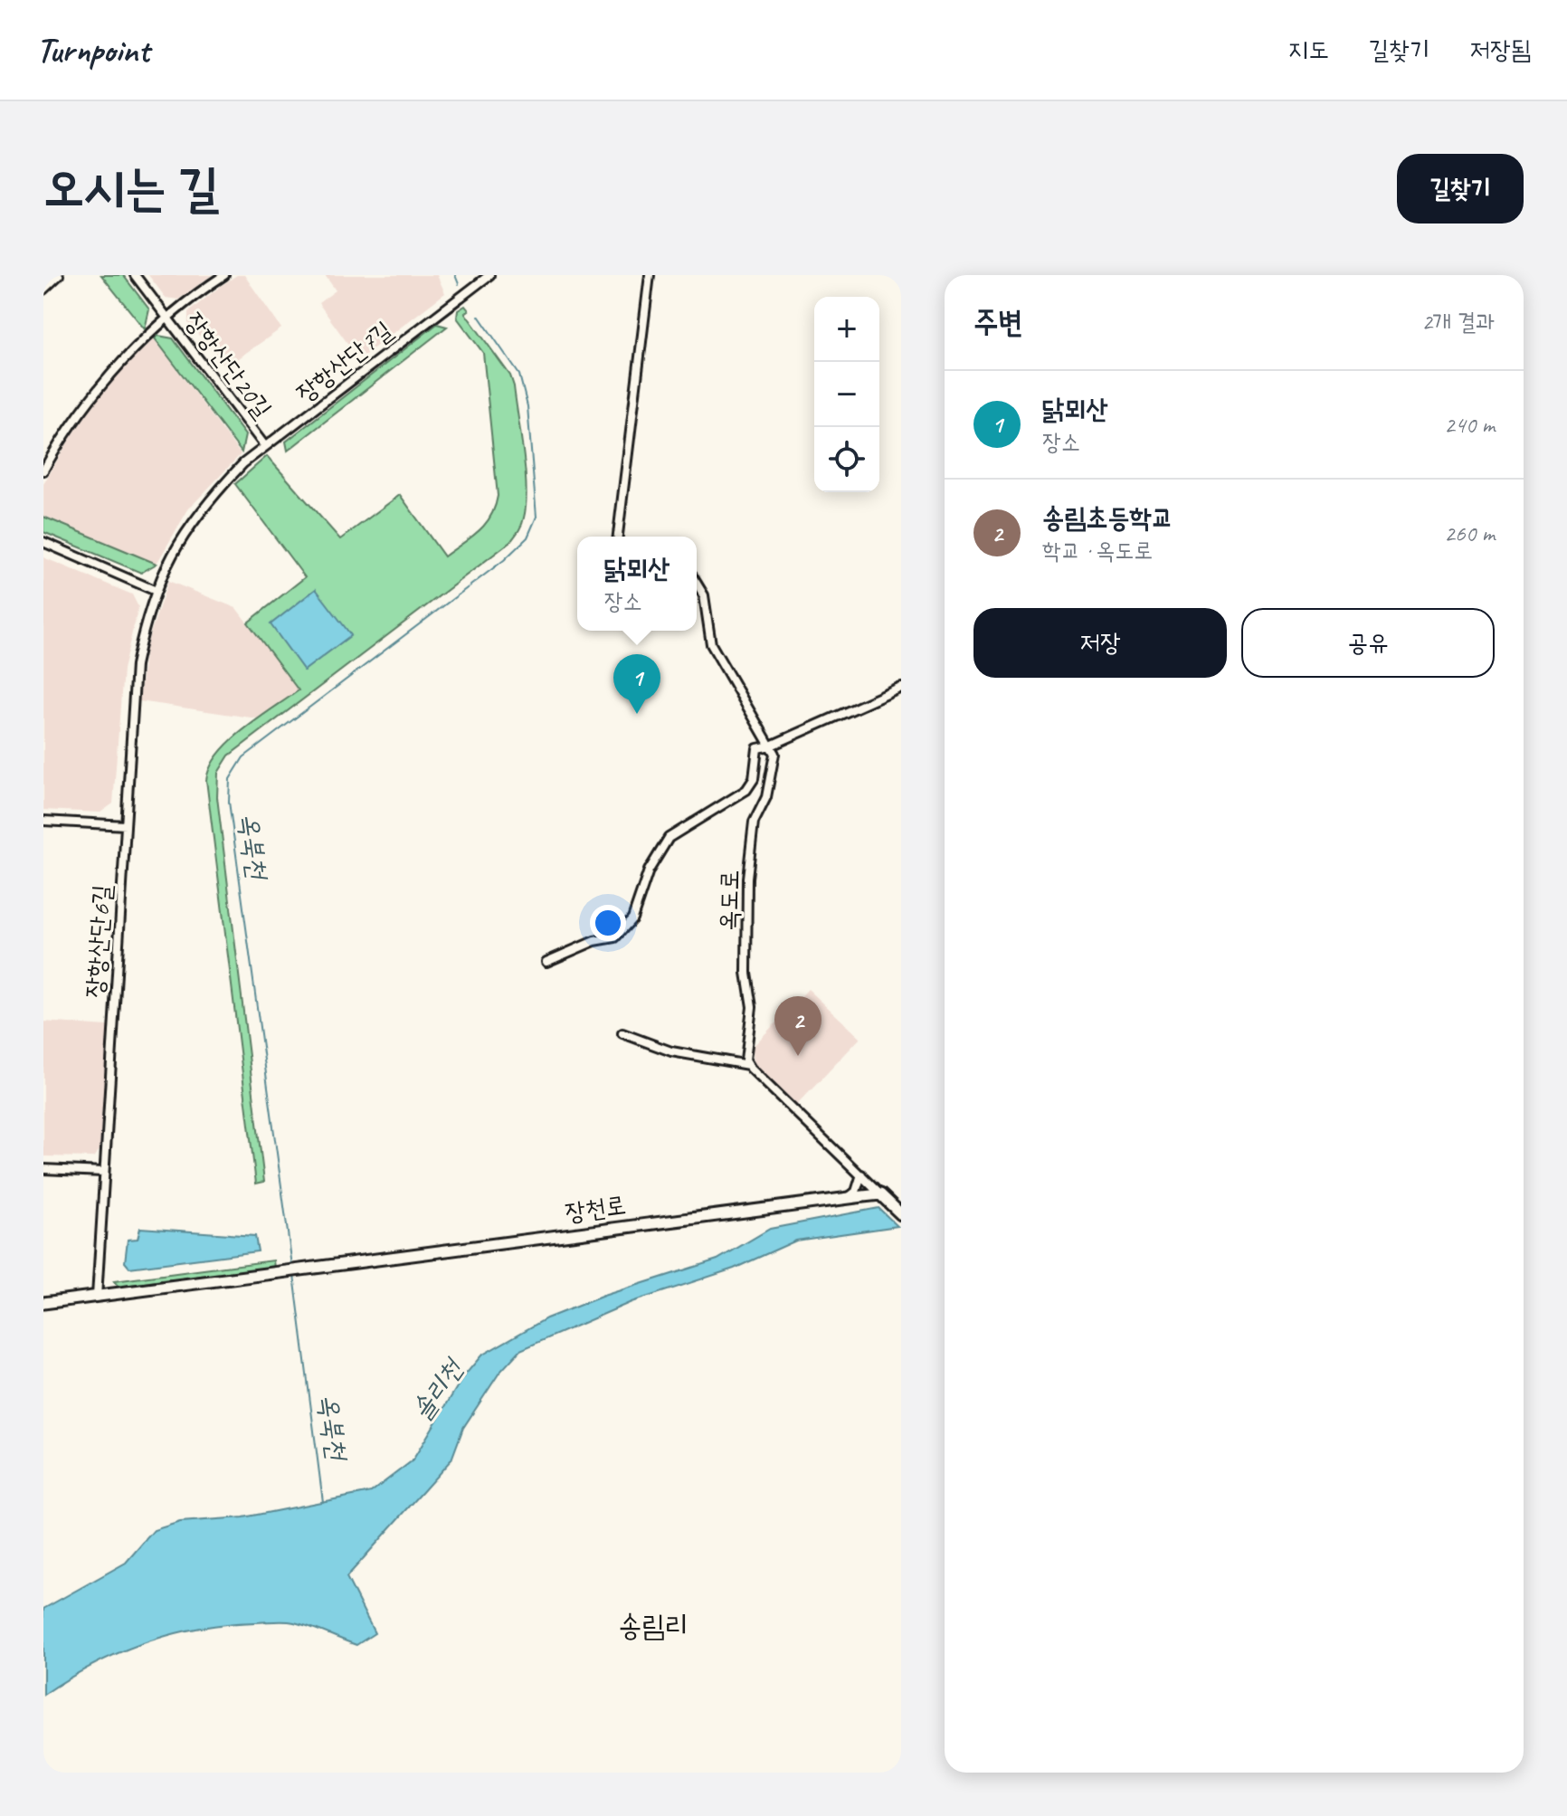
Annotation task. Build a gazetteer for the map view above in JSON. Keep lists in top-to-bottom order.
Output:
{
  "streets": {
    "main road": ["장천로"],
    "street": [
      "장항산단7길",
      "장항산단20길",
      "옥도로",
      "장항산단6길"
    ]
  },
  "crossings": [
    ["장항산단7길", "장항산단20길"],
    ["장항산단7길", "장항산단6길"],
    ["장항산단6길", "장천로"]
  ],
  "districts": ["송림리"],
  "water": ["옥북천", "솔리천"],
  "page": {
    "header": "Turnpoint",
    "nav": ["지도", "길찾기", "저장됨"],
    "buttons": [
      "길찾기",
      ["저장", "공유"]
    ],
    "title": "오시는 길",
    "heading": ["주변", "2개 결과"],
    "map_buttons": ["+", "−"],
    "list": [
      {
        "mark": "1",
        "name": "닭뫼산",
        "note": "장소",
        "value": "240 m"
      },
      {
        "mark": "2",
        "name": "송림초등학교",
        "note": "학교 · 옥도로",
        "value": "260 m"
      }
    ],
    "popup": ["닭뫼산", "장소"],
    "pins": ["1", "2"]
  }
}
